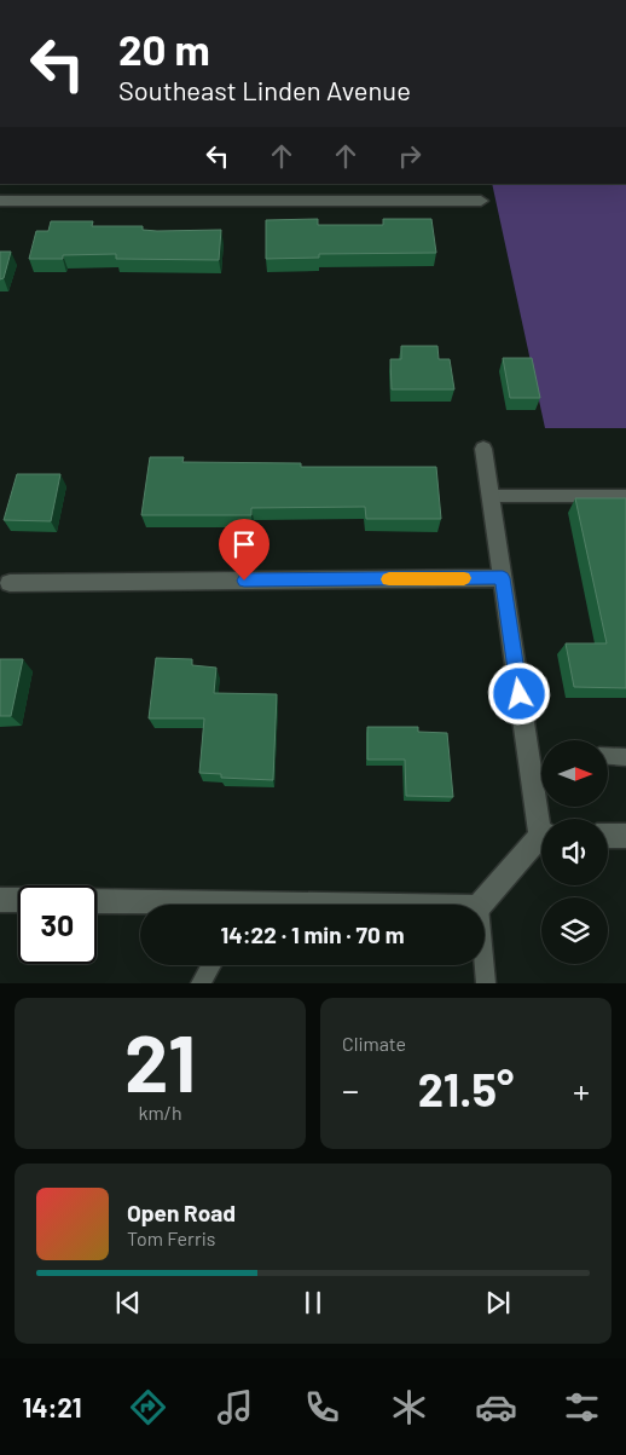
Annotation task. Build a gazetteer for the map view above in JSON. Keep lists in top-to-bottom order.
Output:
{
  "north": "right",
  "page": {
    "turn": ["20 m", "Southeast Linden Avenue"],
    "limit": "30",
    "trip": "14:22 · 1 min · 70 m",
    "tile": [
      ["21", "km/h"],
      "Climate"
    ],
    "heat": ["−", "21.5°", "+"],
    "song": ["Open Road", "Tom Ferris"],
    "tabs": "14:21"
  }
}
